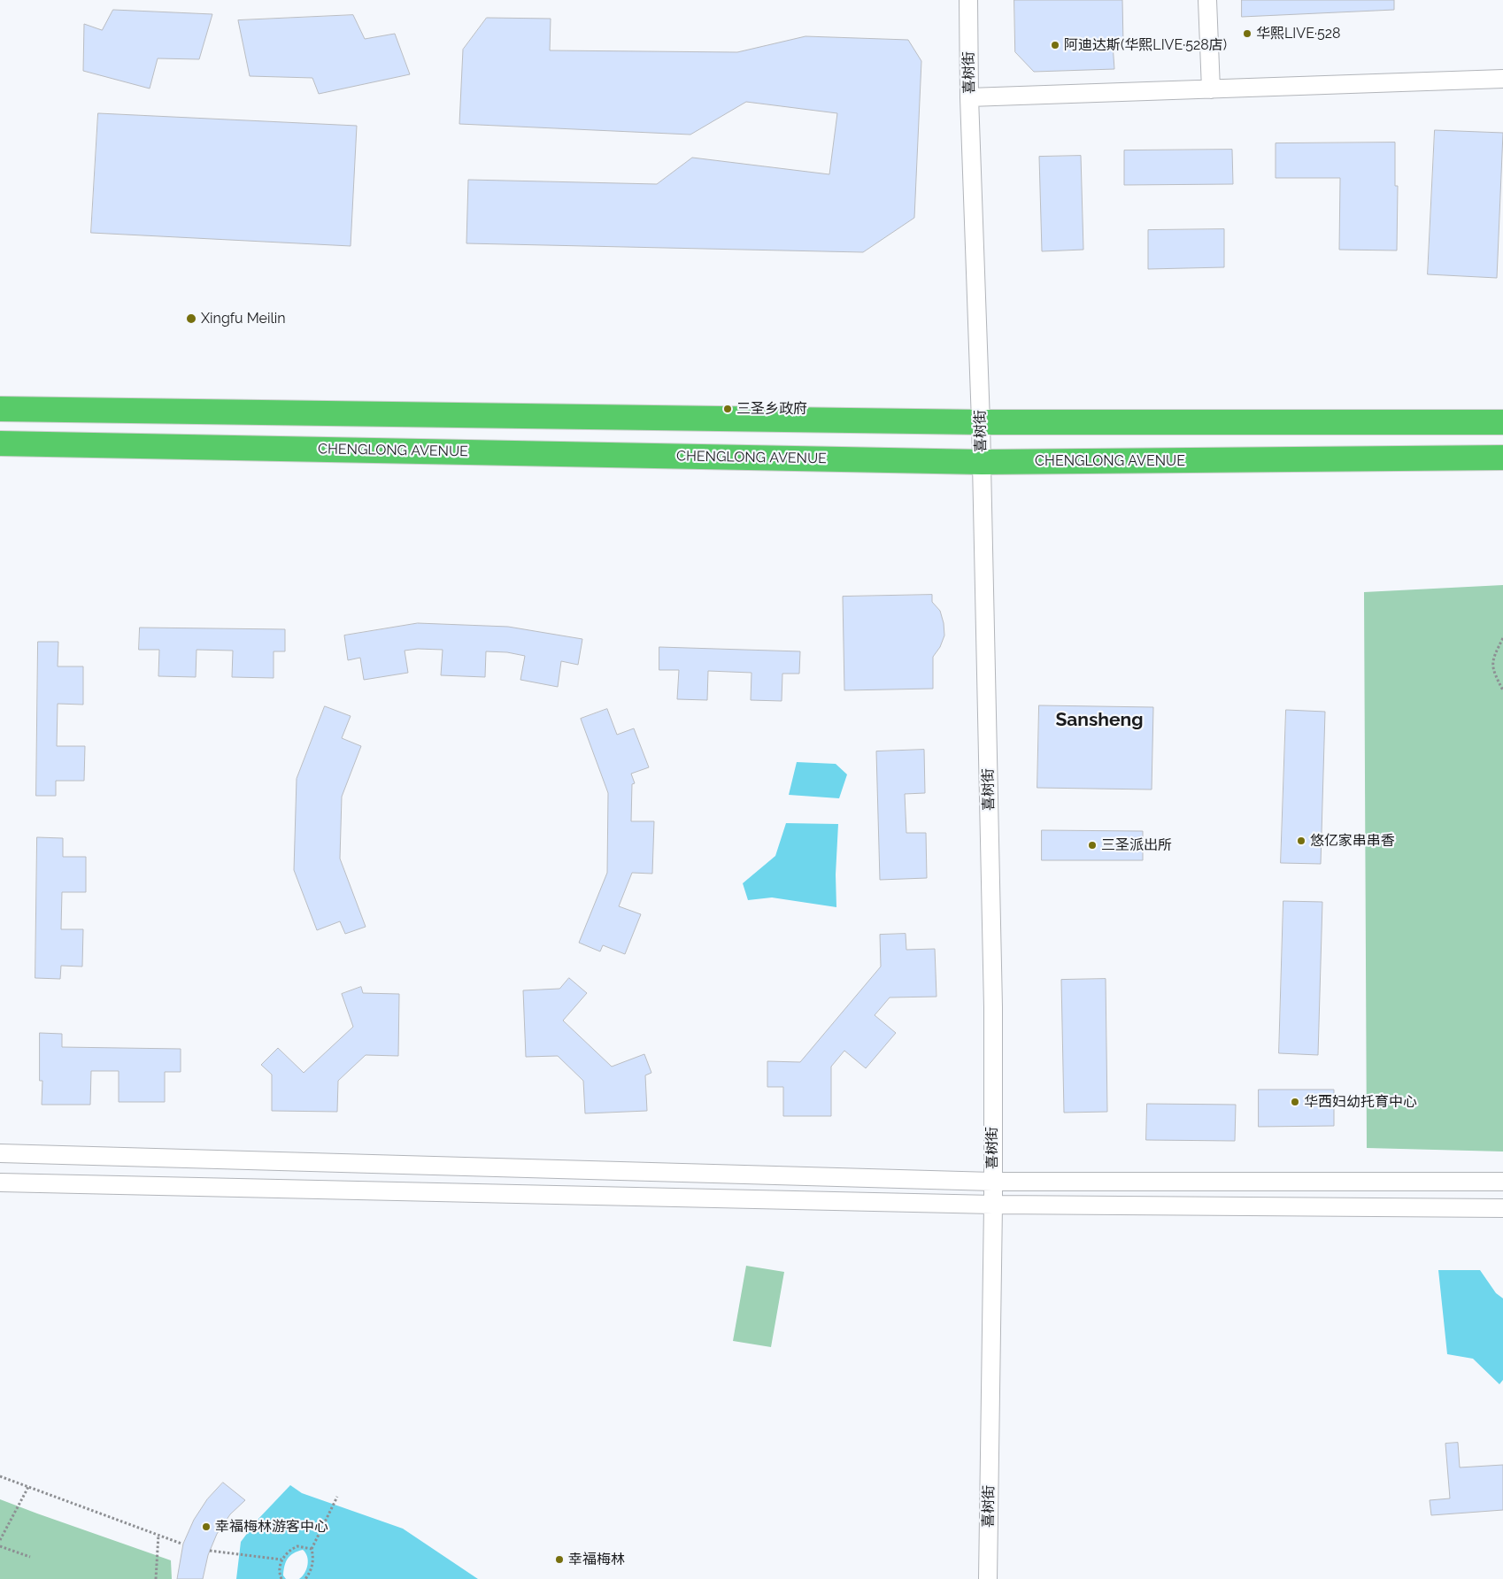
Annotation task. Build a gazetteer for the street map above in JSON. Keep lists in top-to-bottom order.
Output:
{
  "streets": {
    "highway": ["CHENGLONG AVENUE"],
    "street": ["喜树街"]
  },
  "crossings": [
    ["喜树街", "CHENGLONG AVENUE"]
  ],
  "districts": ["Sansheng"],
  "places": [
    "华熙LIVE·528",
    "阿迪达斯(华熙LIVE·528店)",
    "Xingfu Meilin",
    "三圣乡政府",
    "悠亿家串串香",
    "三圣派出所",
    "华西妇幼托育中心",
    "幸福梅林游客中心",
    "幸福梅林"
  ]
}
